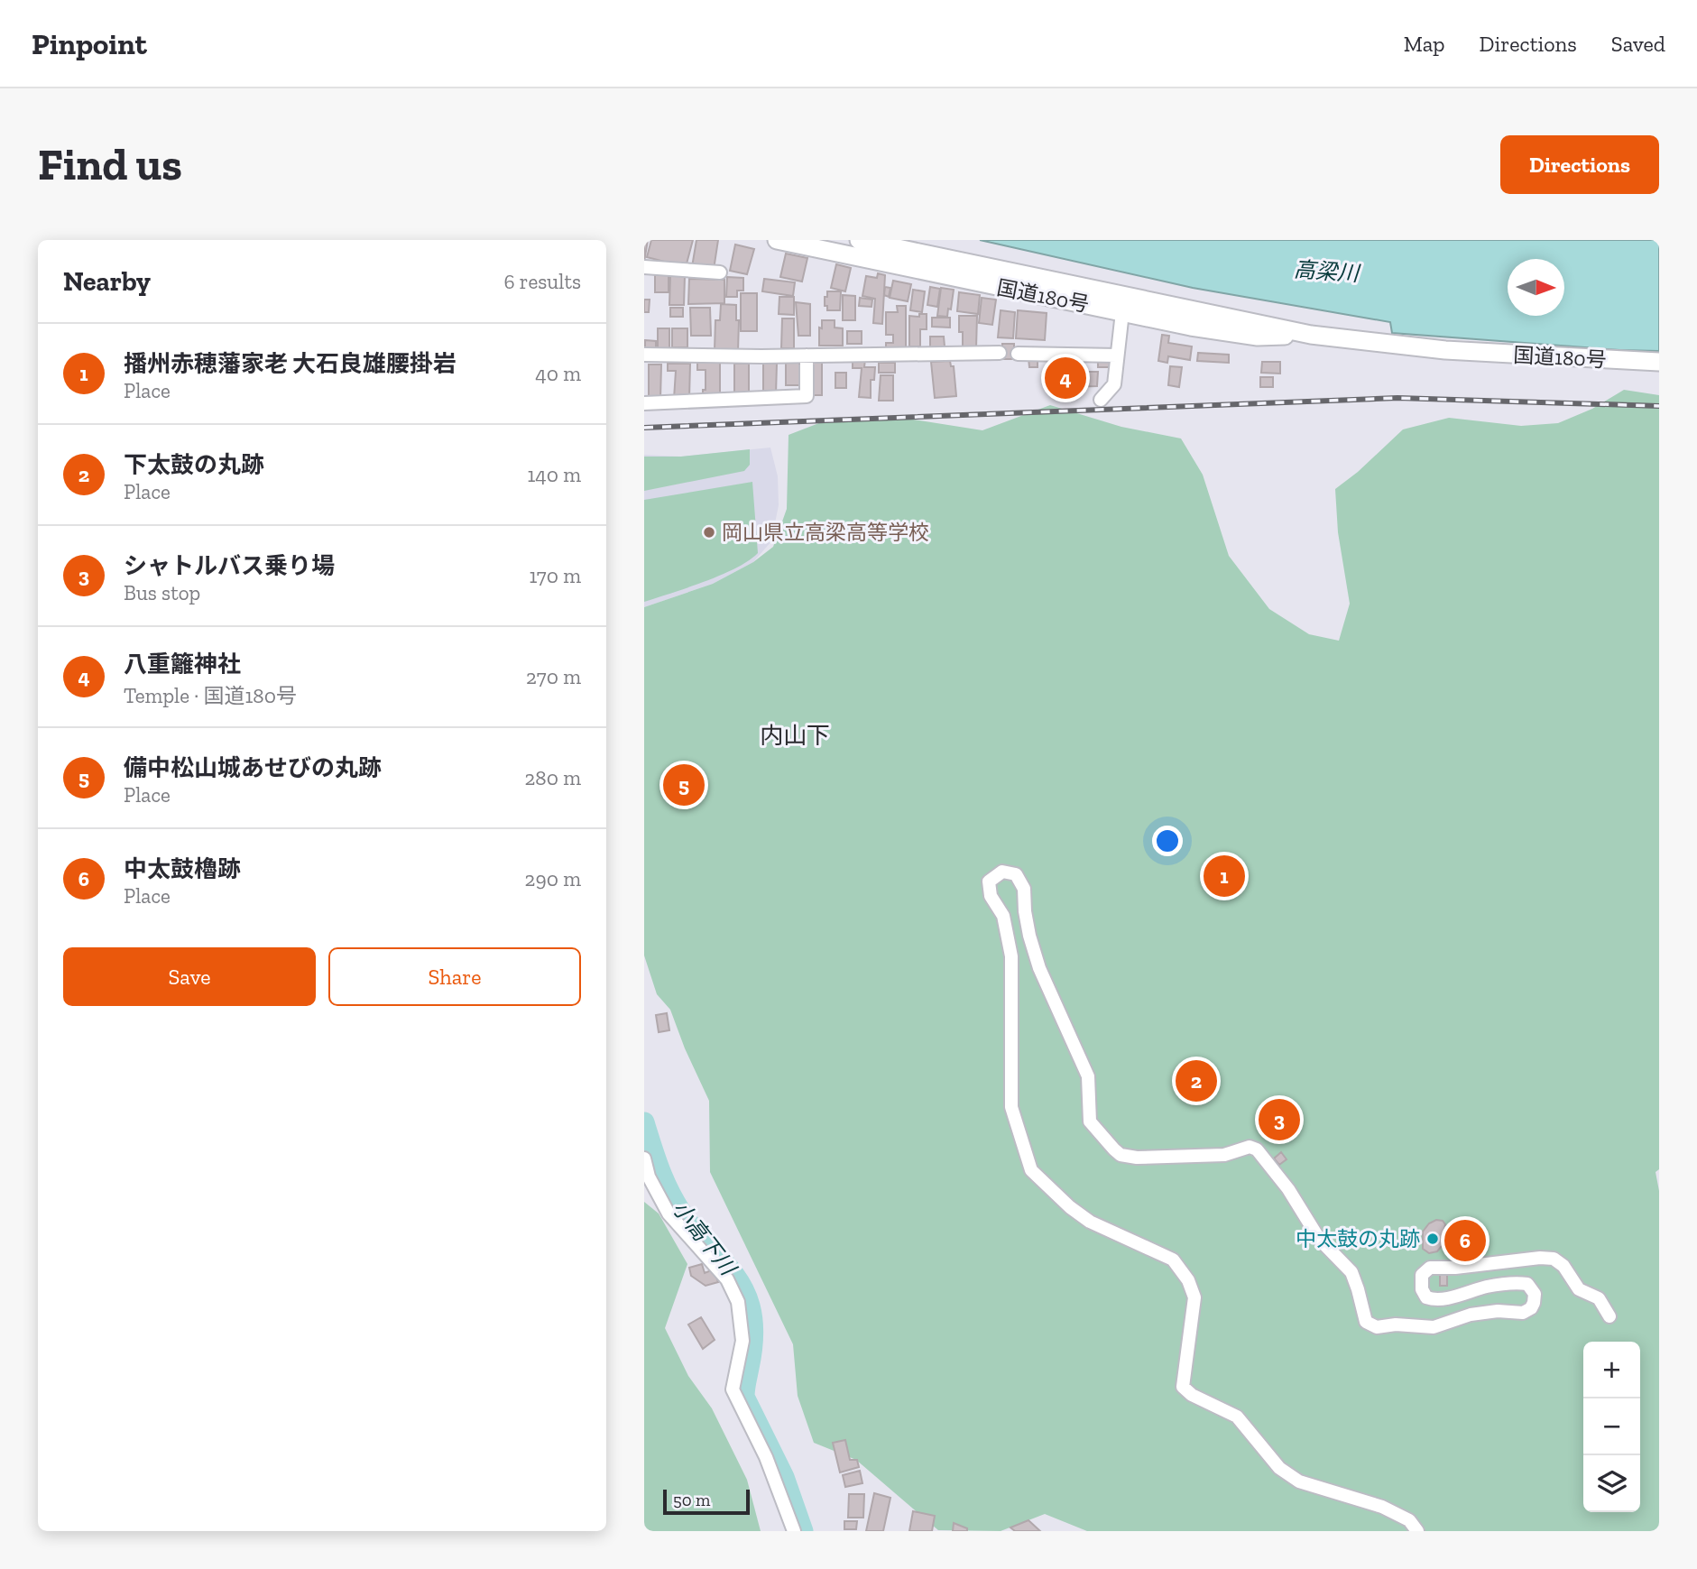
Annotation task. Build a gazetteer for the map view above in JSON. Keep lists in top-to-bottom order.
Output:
{
  "streets": {
    "highway": ["国道180号"]
  },
  "districts": ["内山下"],
  "water": ["高梁川", "小高下川"],
  "places": ["岡山県立高梁高等学校", "中太鼓の丸跡"],
  "scale_bar": "50 m",
  "north": "right",
  "page": {
    "header": "Pinpoint",
    "nav": ["Map", "Directions", "Saved"],
    "buttons": [
      "Directions",
      ["Save", "Share"]
    ],
    "title": "Find us",
    "heading": ["Nearby", "6 results"],
    "list": [
      {
        "mark": "1",
        "name": "播州赤穂藩家老 大石良雄腰掛岩",
        "note": "Place",
        "value": "40 m"
      },
      {
        "mark": "2",
        "name": "下太鼓の丸跡",
        "note": "Place",
        "value": "140 m"
      },
      {
        "mark": "3",
        "name": "シャトルバス乗り場",
        "note": "Bus stop",
        "value": "170 m"
      },
      {
        "mark": "4",
        "name": "八重籬神社",
        "note": "Temple · 国道180号",
        "value": "270 m"
      },
      {
        "mark": "5",
        "name": "備中松山城あせびの丸跡",
        "note": "Place",
        "value": "280 m"
      },
      {
        "mark": "6",
        "name": "中太鼓櫓跡",
        "note": "Place",
        "value": "290 m"
      }
    ],
    "pins": [
      "4",
      "5",
      "1",
      "2",
      "3",
      "6"
    ],
    "map_buttons": ["+", "−"],
    "scale": "50 m"
  }
}
